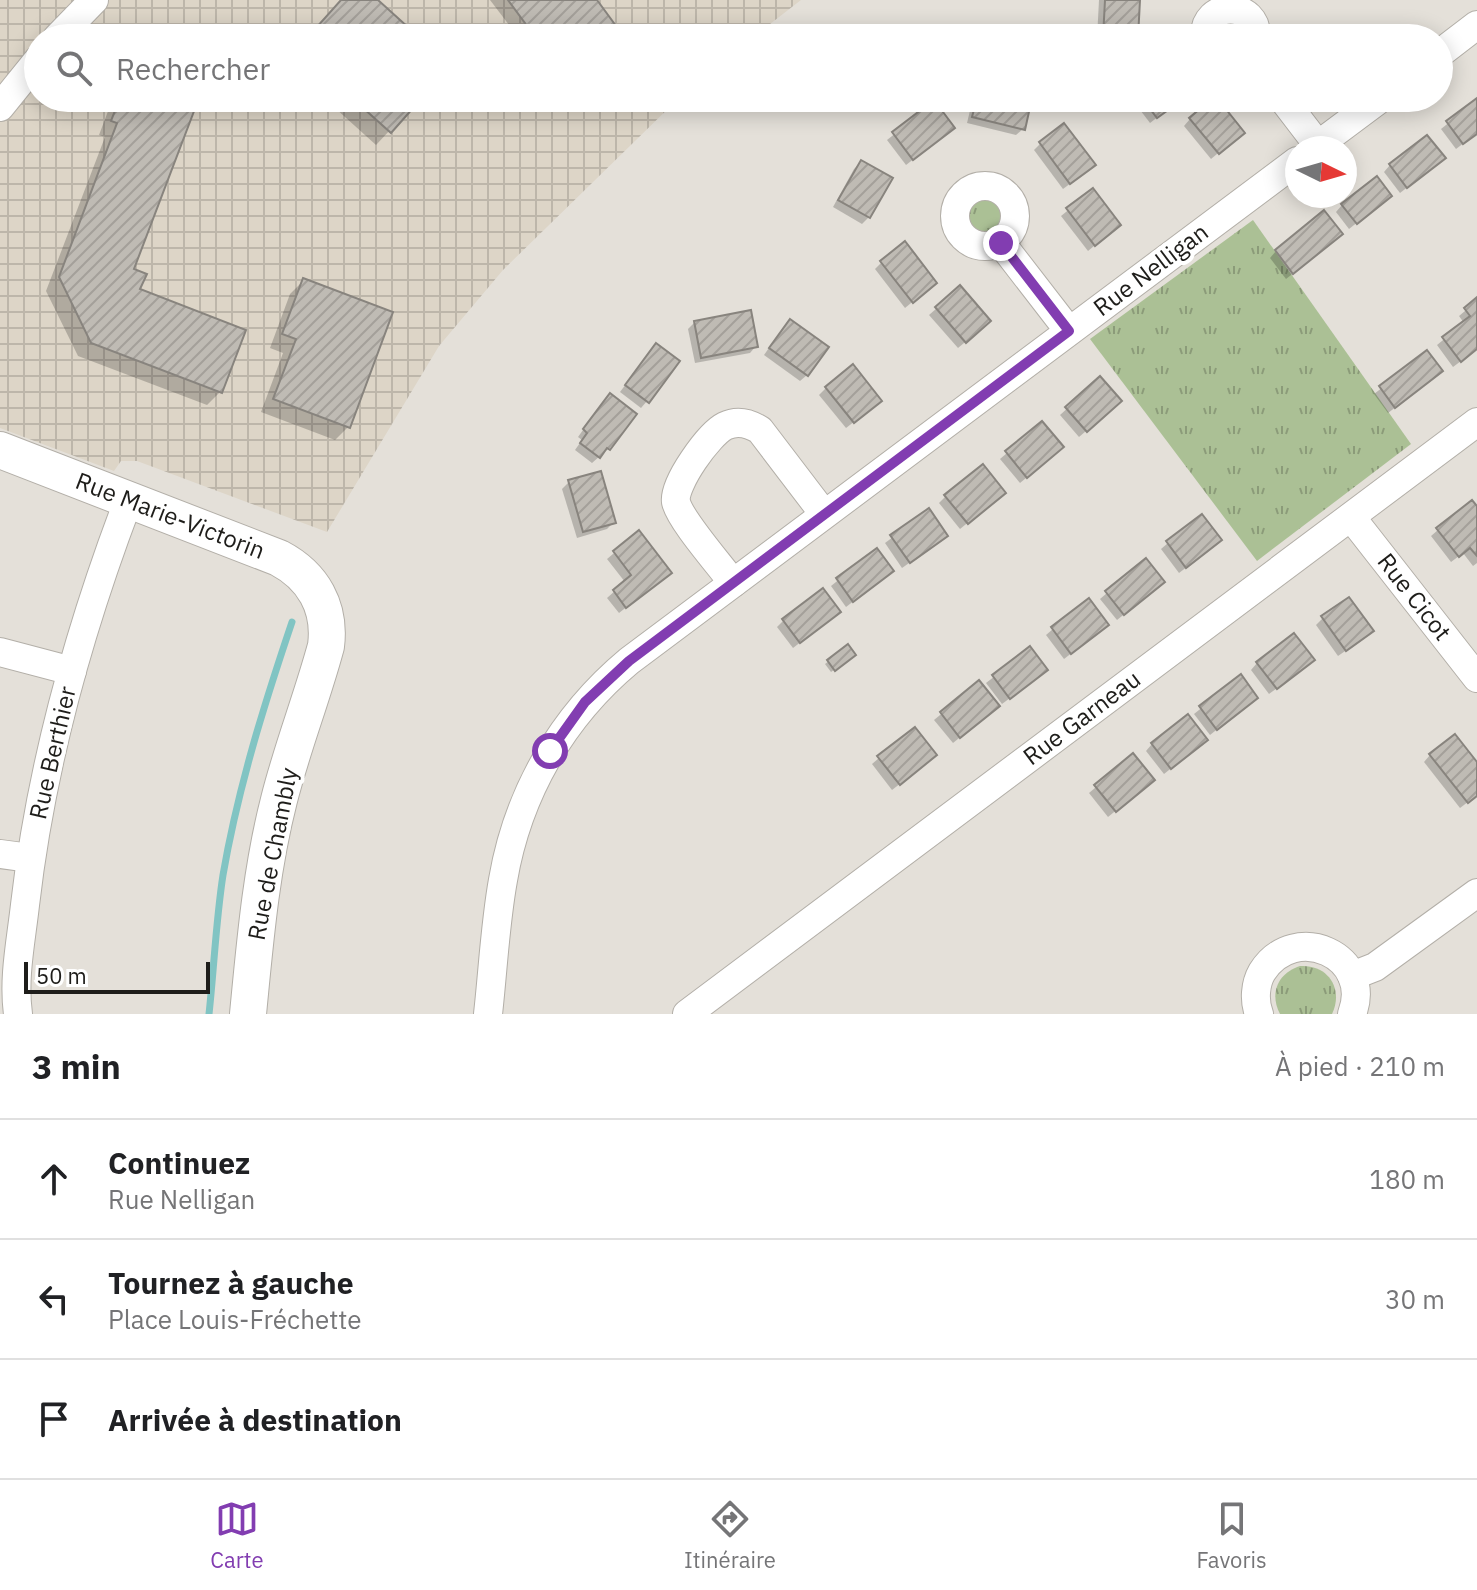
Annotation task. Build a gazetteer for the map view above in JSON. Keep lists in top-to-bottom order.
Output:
{
  "streets": {
    "street": [
      "Rue Nelligan",
      "Rue Marie-Victorin",
      "Rue Cicot",
      "Rue Garneau",
      "Rue Berthier",
      "Rue de Chambly"
    ]
  },
  "crossings": [
    ["Rue Marie-Victorin", "Rue Berthier"],
    ["Rue Marie-Victorin", "Rue de Chambly"],
    ["Rue Cicot", "Rue Garneau"]
  ],
  "scale_bar": "50 m",
  "north": "right",
  "page": {
    "search": "Rechercher",
    "scale": "50 m",
    "heading": ["3 min", "À pied · 210 m"],
    "list": [
      ["Continuez", "Rue Nelligan", "180 m"],
      ["Tournez à gauche", "Place Louis-Fréchette", "30 m"],
      "Arrivée à destination"
    ],
    "nav": ["Carte", "Itinéraire", "Favoris"]
  }
}
